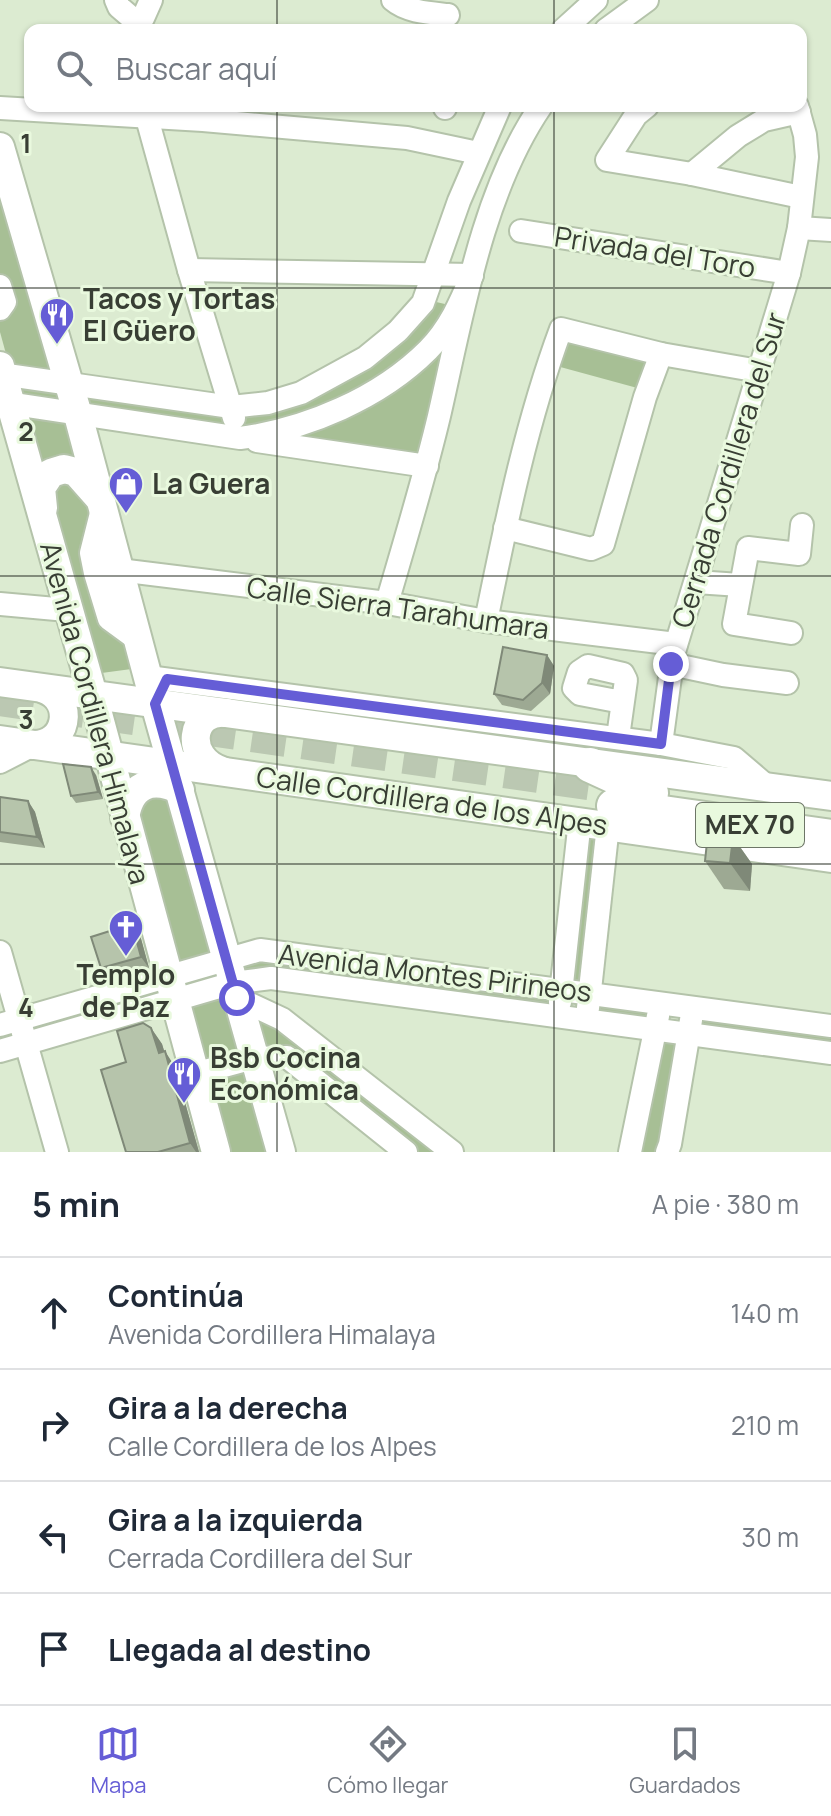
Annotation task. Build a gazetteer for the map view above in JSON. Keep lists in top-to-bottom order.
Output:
{
  "streets": {
    "highway": ["Calle Cordillera de los Alpes", "MEX 70"],
    "main road": ["Avenida Cordillera Himalaya"],
    "street": [
      "Privada del Toro",
      "Cerrada Cordillera del Sur",
      "Calle Sierra Tarahumara",
      "Avenida Montes Pirineos"
    ]
  },
  "crossings": [
    ["Privada del Toro", "Cerrada Cordillera del Sur"],
    ["Cerrada Cordillera del Sur", "Calle Sierra Tarahumara"],
    ["Cerrada Cordillera del Sur", "Calle Cordillera de los Alpes"],
    ["Avenida Cordillera Himalaya", "Calle Cordillera de los Alpes"],
    ["Avenida Cordillera Himalaya", "Avenida Montes Pirineos"]
  ],
  "places": {
    "restaurant": ["Tacos y Tortas El Güero", "Bsb Cocina Económica"],
    "shop": ["La Guera"],
    "church": ["Templo de Paz"]
  },
  "page": {
    "search": "Buscar aquí",
    "heading": ["5 min", "A pie · 380 m"],
    "list": [
      ["Continúa", "Avenida Cordillera Himalaya", "140 m"],
      ["Gira a la derecha", "Calle Cordillera de los Alpes", "210 m"],
      ["Gira a la izquierda", "Cerrada Cordillera del Sur", "30 m"],
      "Llegada al destino"
    ],
    "nav": ["Mapa", "Cómo llegar", "Guardados"]
  },
  "grid": {
    "rows": [
      "1",
      "2",
      "3",
      "4"
    ]
  }
}
